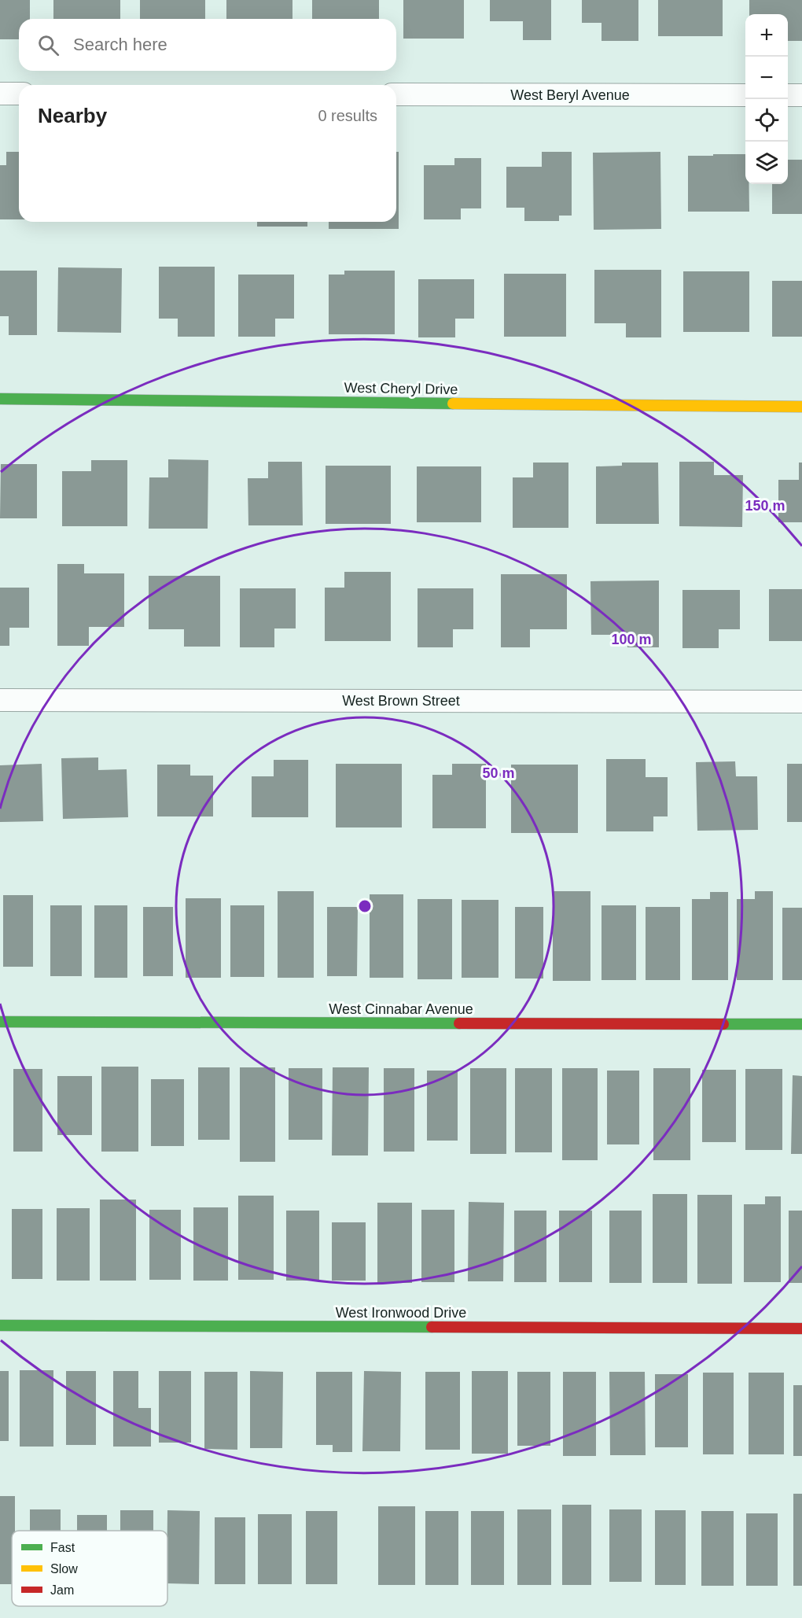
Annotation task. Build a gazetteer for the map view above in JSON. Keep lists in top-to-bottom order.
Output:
{
  "streets": {
    "street": [
      "West Beryl Avenue",
      "West Cheryl Drive",
      "West Brown Street",
      "West Cinnabar Avenue",
      "West Ironwood Drive"
    ]
  },
  "legend": ["Fast", "Slow", "Jam"],
  "page": {
    "map_buttons": ["+", "−"],
    "search": "Search here",
    "heading": ["Nearby", "0 results"]
  },
  "rings": ["150 m", "100 m", "50 m"]
}
